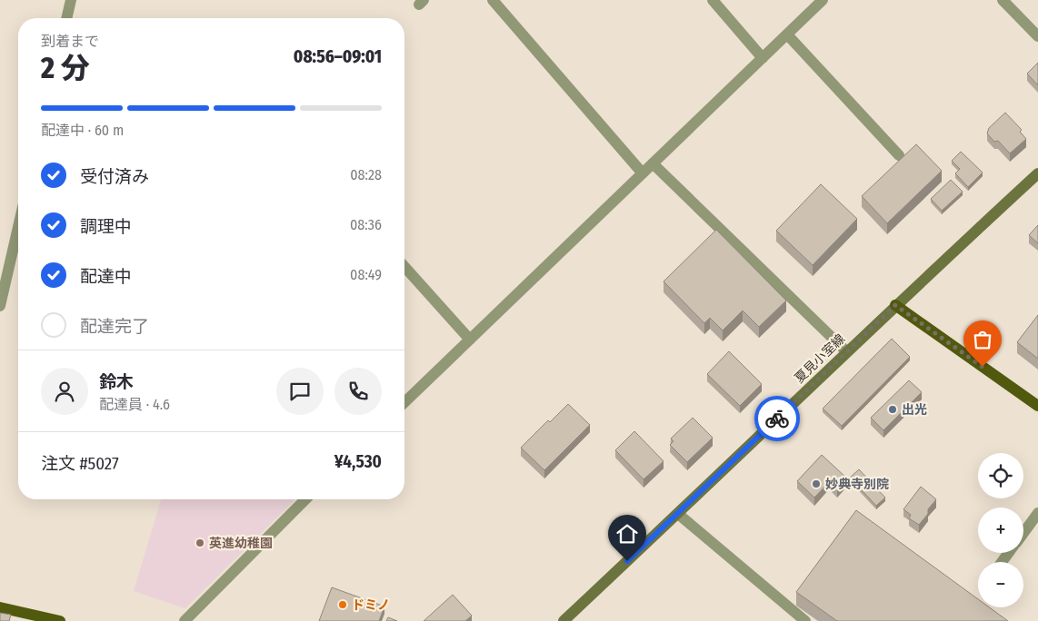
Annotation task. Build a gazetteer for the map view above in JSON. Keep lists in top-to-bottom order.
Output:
{
  "streets": {
    "main road": ["夏見小室線"]
  },
  "places": [
    "出光",
    "妙典寺別院",
    "英進幼稚園",
    "ドミノ"
  ],
  "page": {
    "heading": ["2 分", "到着まで", "08:56–09:01"],
    "panel": [
      "鈴木",
      "配達員 · 4.6",
      "注文 #5027",
      "¥4,530"
    ],
    "bar": "配達中 · 60 m",
    "list": [
      ["受付済み", "08:28"],
      ["調理中", "08:36"],
      ["配達中", "08:49"],
      "配達完了"
    ],
    "map_buttons": ["+", "−"]
  }
}
